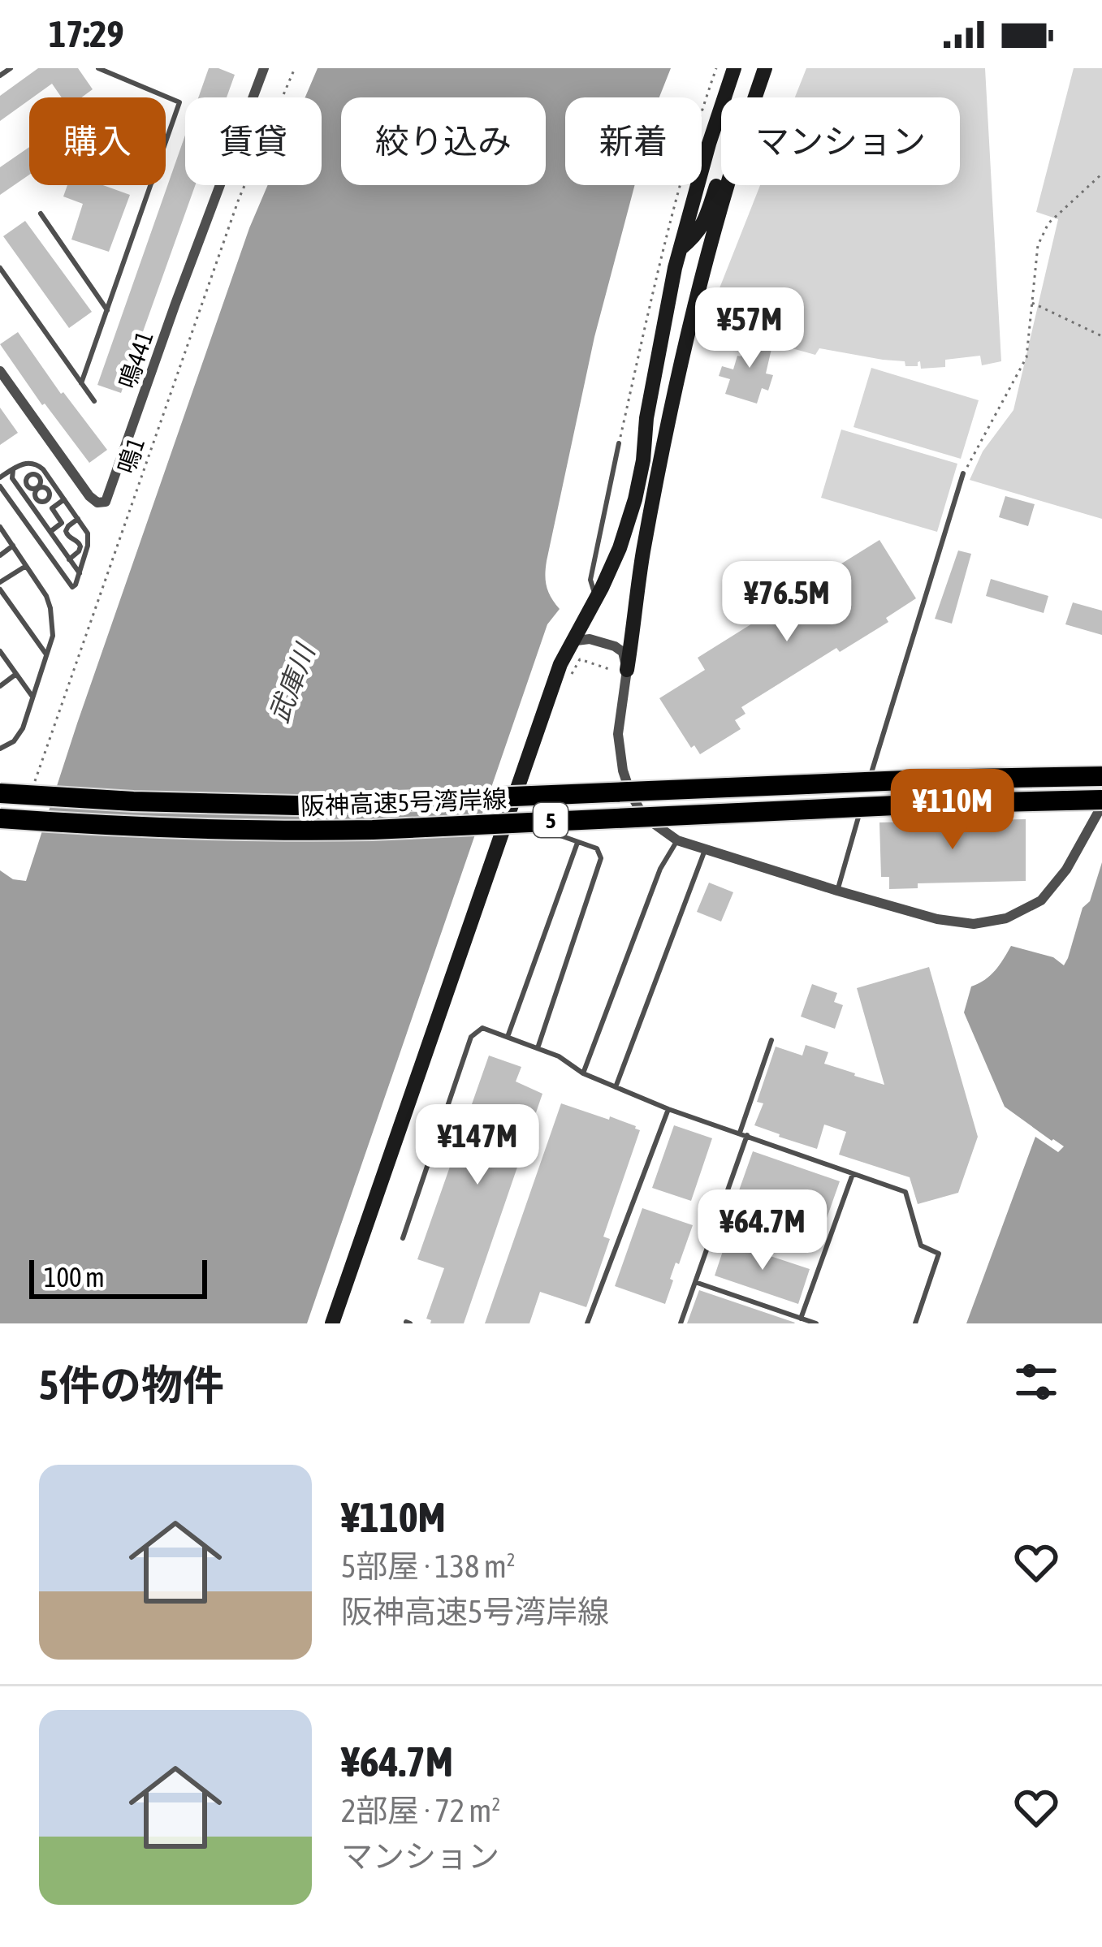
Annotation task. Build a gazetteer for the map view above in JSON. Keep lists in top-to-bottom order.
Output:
{
  "streets": {
    "highway": ["阪神高速5号湾岸線", "5"],
    "street": ["鳴441"],
    "path": ["鳴1"]
  },
  "water": ["武庫川"],
  "scale_bar": "100 m",
  "page": {
    "status": "17:29",
    "chip": [
      "購入",
      "賃貸",
      "絞り込み",
      "新着",
      "マンション"
    ],
    "price": [
      "¥57M",
      "¥76.5M",
      "¥110M",
      "¥147M",
      "¥64.7M"
    ],
    "scale": "100 m",
    "heading": "5件の物件",
    "list": [
      {
        "name": "¥110M",
        "note": "5部屋 · 138 m² · 阪神高速5号湾岸線"
      },
      {
        "name": "¥64.7M",
        "note": "2部屋 · 72 m² · マンション"
      }
    ]
  }
}
